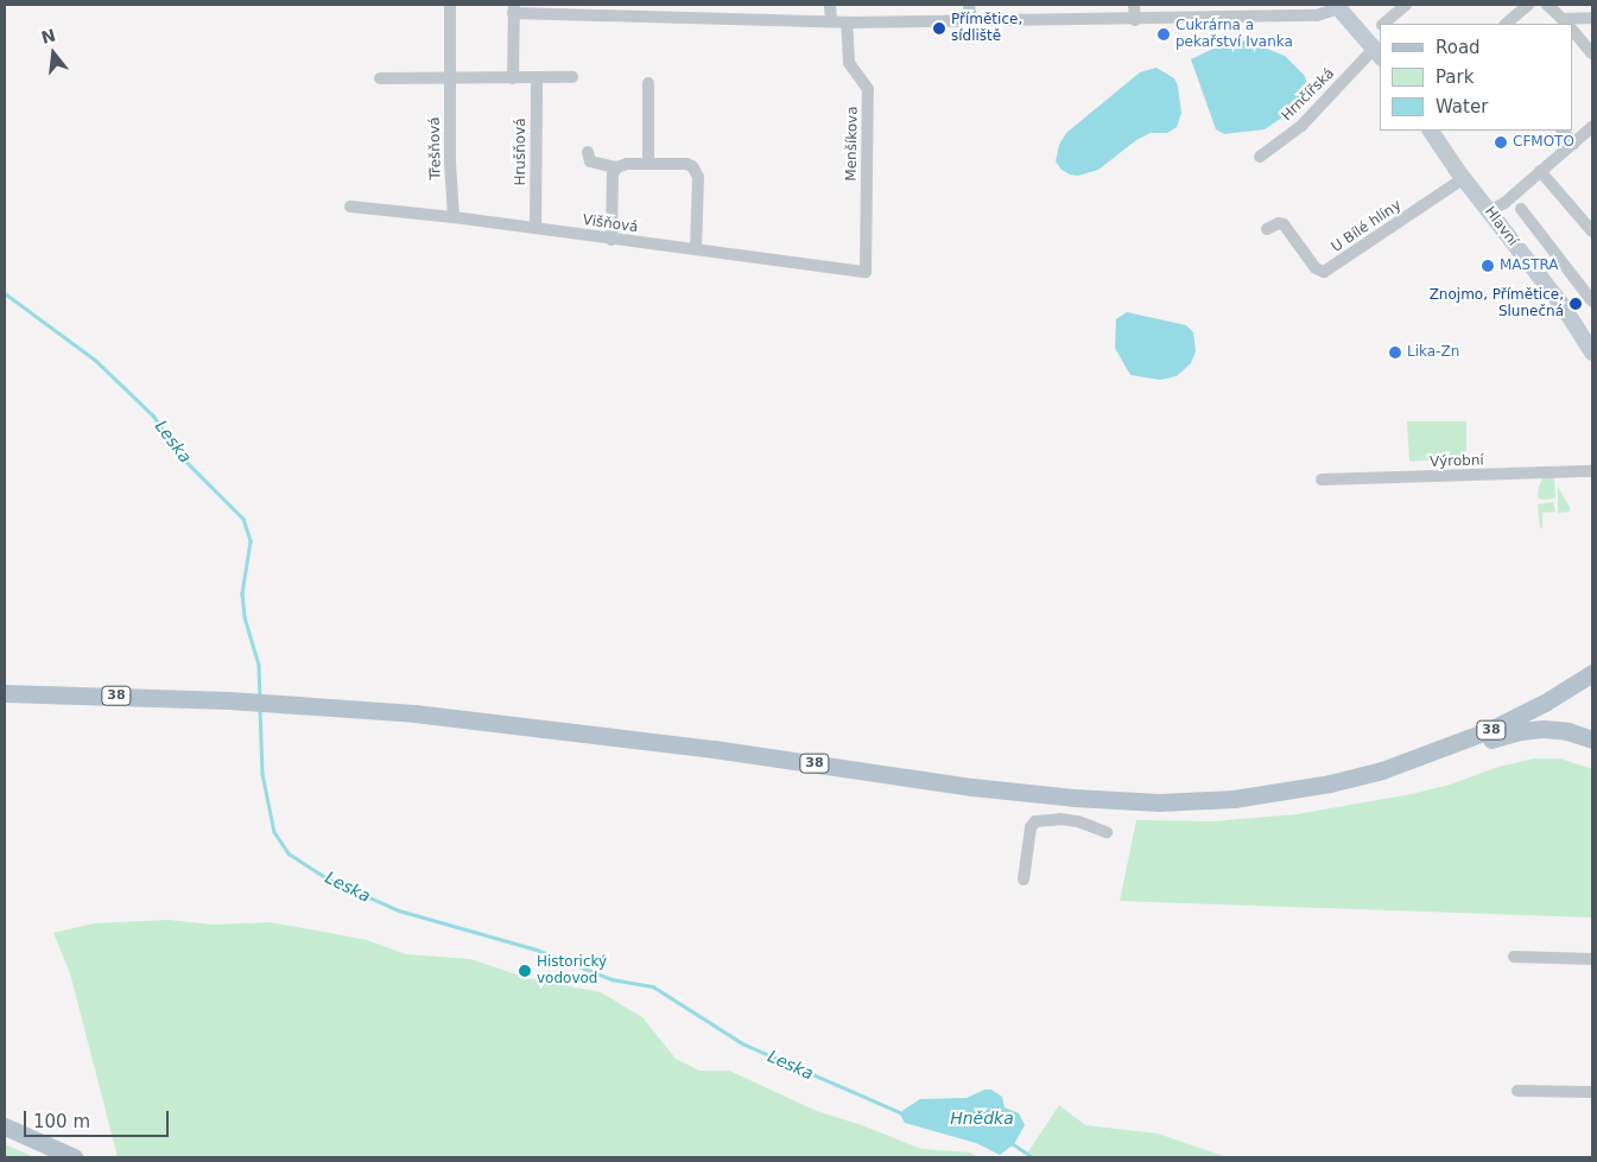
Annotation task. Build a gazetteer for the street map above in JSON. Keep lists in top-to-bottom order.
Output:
{
  "streets": {
    "main road": ["Hlavní", "38"],
    "street": [
      "Hrnčířská",
      "Menšíkova",
      "Třešňová",
      "Hrušňová",
      "Višňová",
      "U Bílé hlíny",
      "Výrobní"
    ]
  },
  "crossings": [
    ["Menšíkova", "Višňová"],
    ["Třešňová", "Višňová"],
    ["Hrušňová", "Višňová"],
    ["U Bílé hlíny", "Hlavní"]
  ],
  "water": ["Leska", "Hnědka"],
  "places": [
    "Přímětice, sídliště",
    "Cukrárna a pekařství Ivanka",
    "CFMOTO",
    "MASTRA",
    "Znojmo, Přímětice, Slunečná",
    "Lika-Zn",
    "Historický vodovod"
  ],
  "legend": ["Road", "Park", "Water"],
  "scale_bar": "100 m",
  "north": "top"
}
